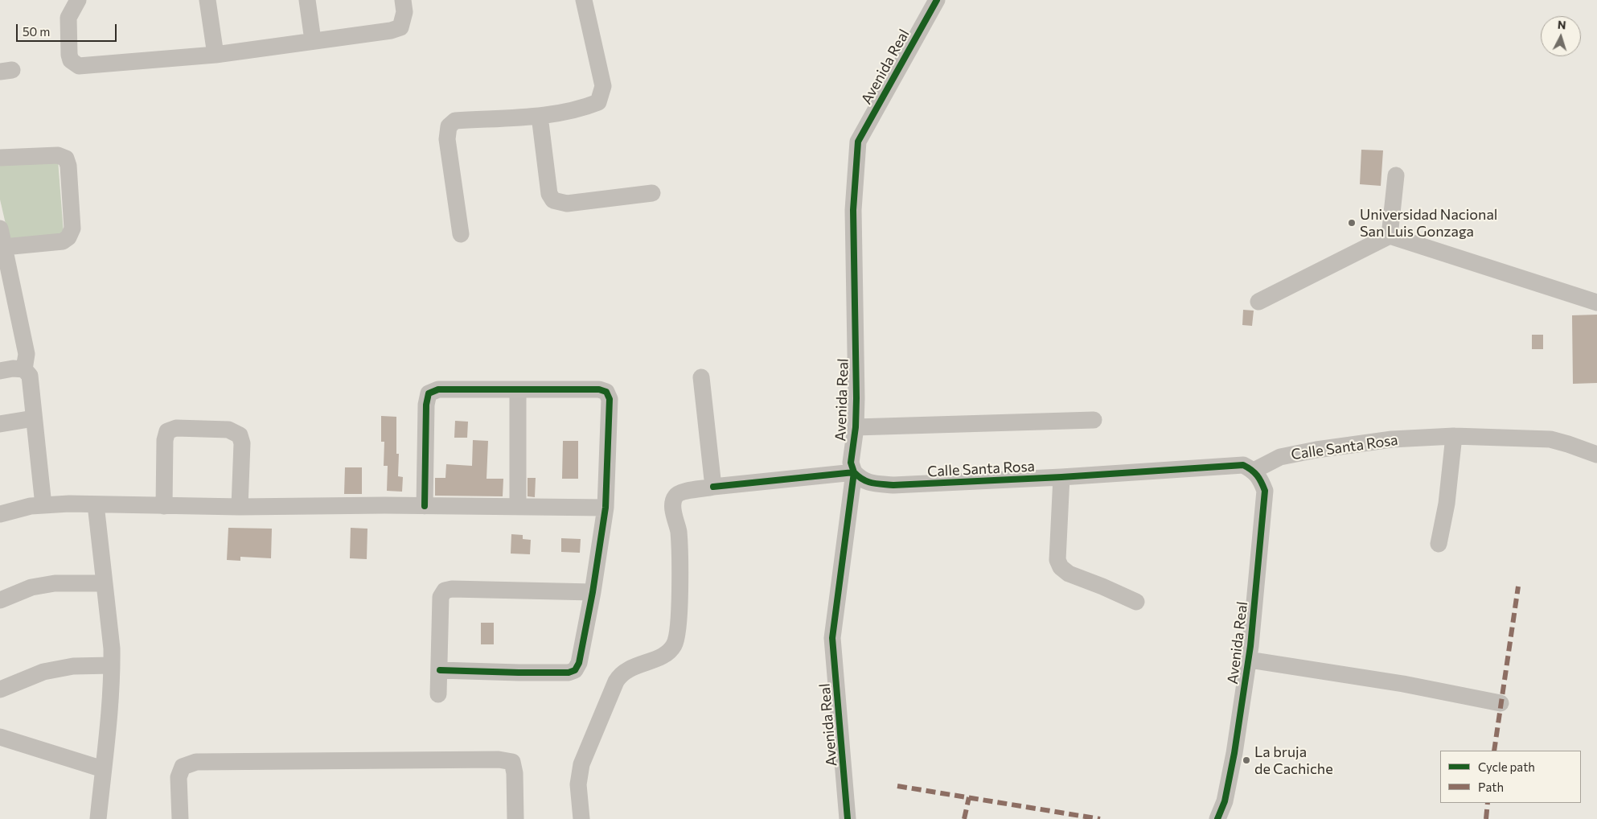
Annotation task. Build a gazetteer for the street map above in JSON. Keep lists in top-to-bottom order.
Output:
{
  "streets": {
    "street": ["Avenida Real", "Calle Santa Rosa"]
  },
  "crossings": [
    ["Avenida Real", "Calle Santa Rosa"]
  ],
  "places": ["Universidad Nacional San Luis Gonzaga", "La bruja de Cachiche"],
  "legend": ["Cycle path", "Path"],
  "scale_bar": "50 m",
  "north": "top"
}
